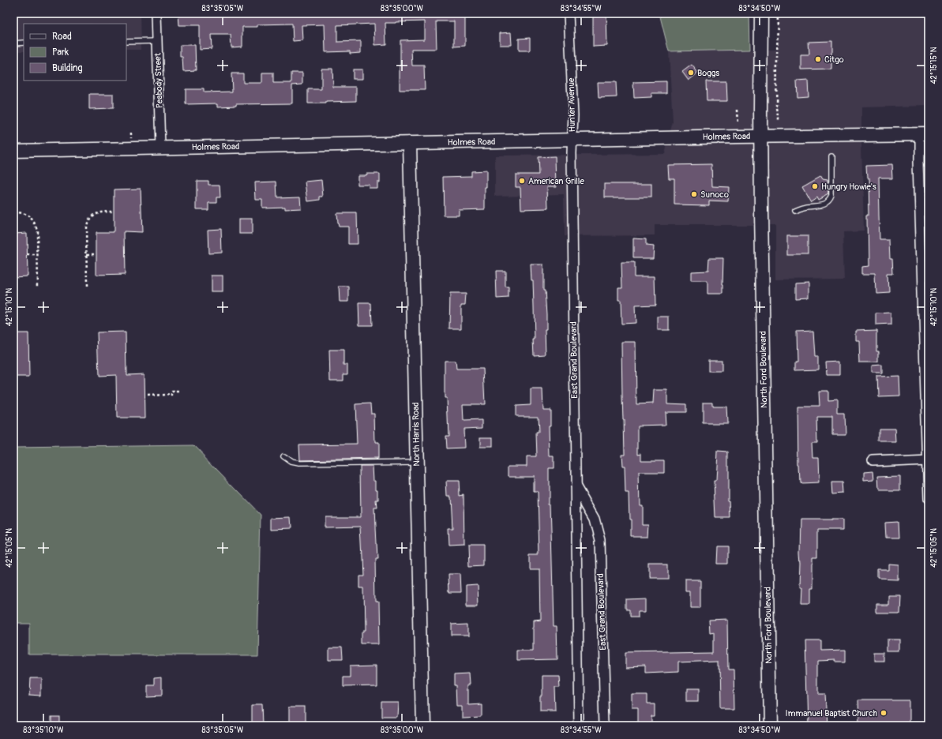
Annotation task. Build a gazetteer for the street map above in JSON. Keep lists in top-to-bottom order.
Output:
{
  "streets": {
    "main road": ["Holmes Road", "North Ford Boulevard", "North Harris Road"],
    "street": ["Peabody Street", "Hunter Avenue", "East Grand Boulevard"]
  },
  "crossings": [
    ["Peabody Street", "Holmes Road"],
    ["Hunter Avenue", "Holmes Road"],
    ["Hunter Avenue", "East Grand Boulevard"],
    ["Holmes Road", "East Grand Boulevard"],
    ["Holmes Road", "North Ford Boulevard"],
    ["Holmes Road", "North Harris Road"]
  ],
  "places": [
    "Citgo",
    "Boggs",
    "American Grille",
    "Hungry Howie's",
    "Sunoco",
    "Immanuel Baptist Church"
  ],
  "legend": ["Road", "Park", "Building"],
  "coordinates": [
    "83°35'05\"W",
    "83°35'00\"W",
    "83°34'55\"W",
    "83°34'50\"W",
    "42°15'15\"N",
    "42°15'10\"N",
    "42°15'05\"N",
    "83°35'10\"W"
  ]
}
